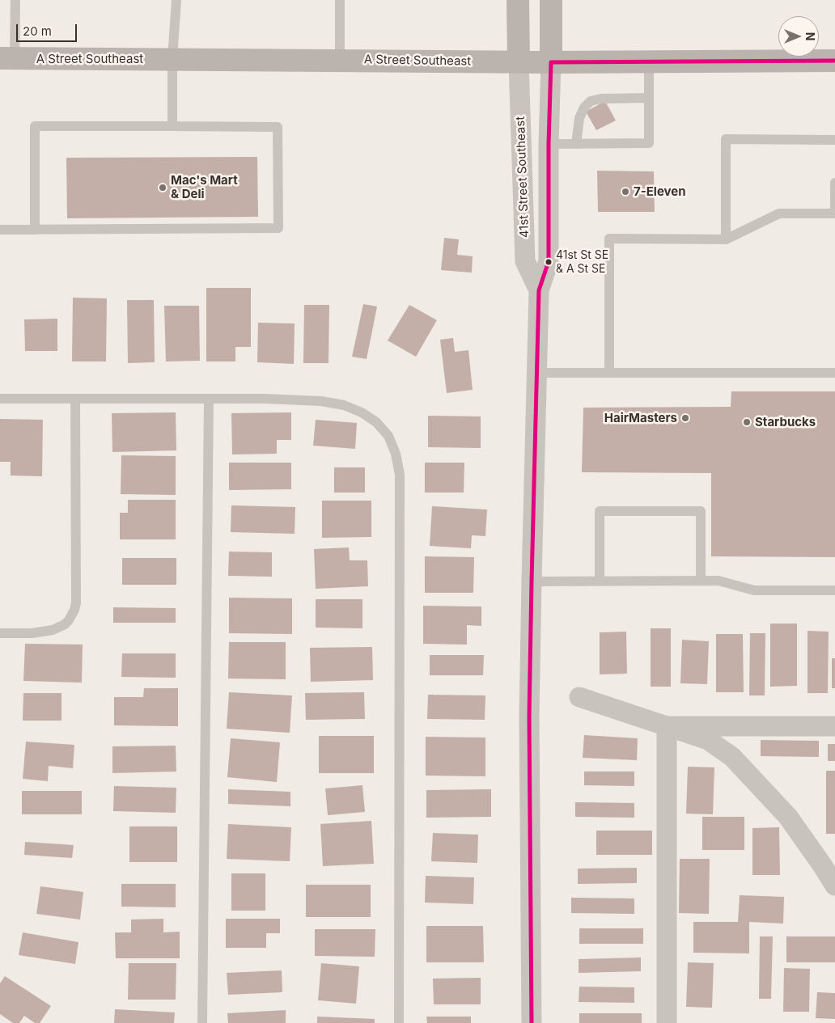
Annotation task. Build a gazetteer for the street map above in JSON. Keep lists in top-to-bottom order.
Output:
{
  "streets": {
    "main road": ["A Street Southeast"],
    "street": ["41st Street Southeast"]
  },
  "crossings": [
    ["A Street Southeast", "41st Street Southeast"]
  ],
  "places": [
    "Mac's Mart & Deli",
    "7-Eleven",
    "41st St SE & A St SE",
    "HairMasters",
    "Starbucks"
  ],
  "scale_bar": "20 m",
  "north": "right"
}
